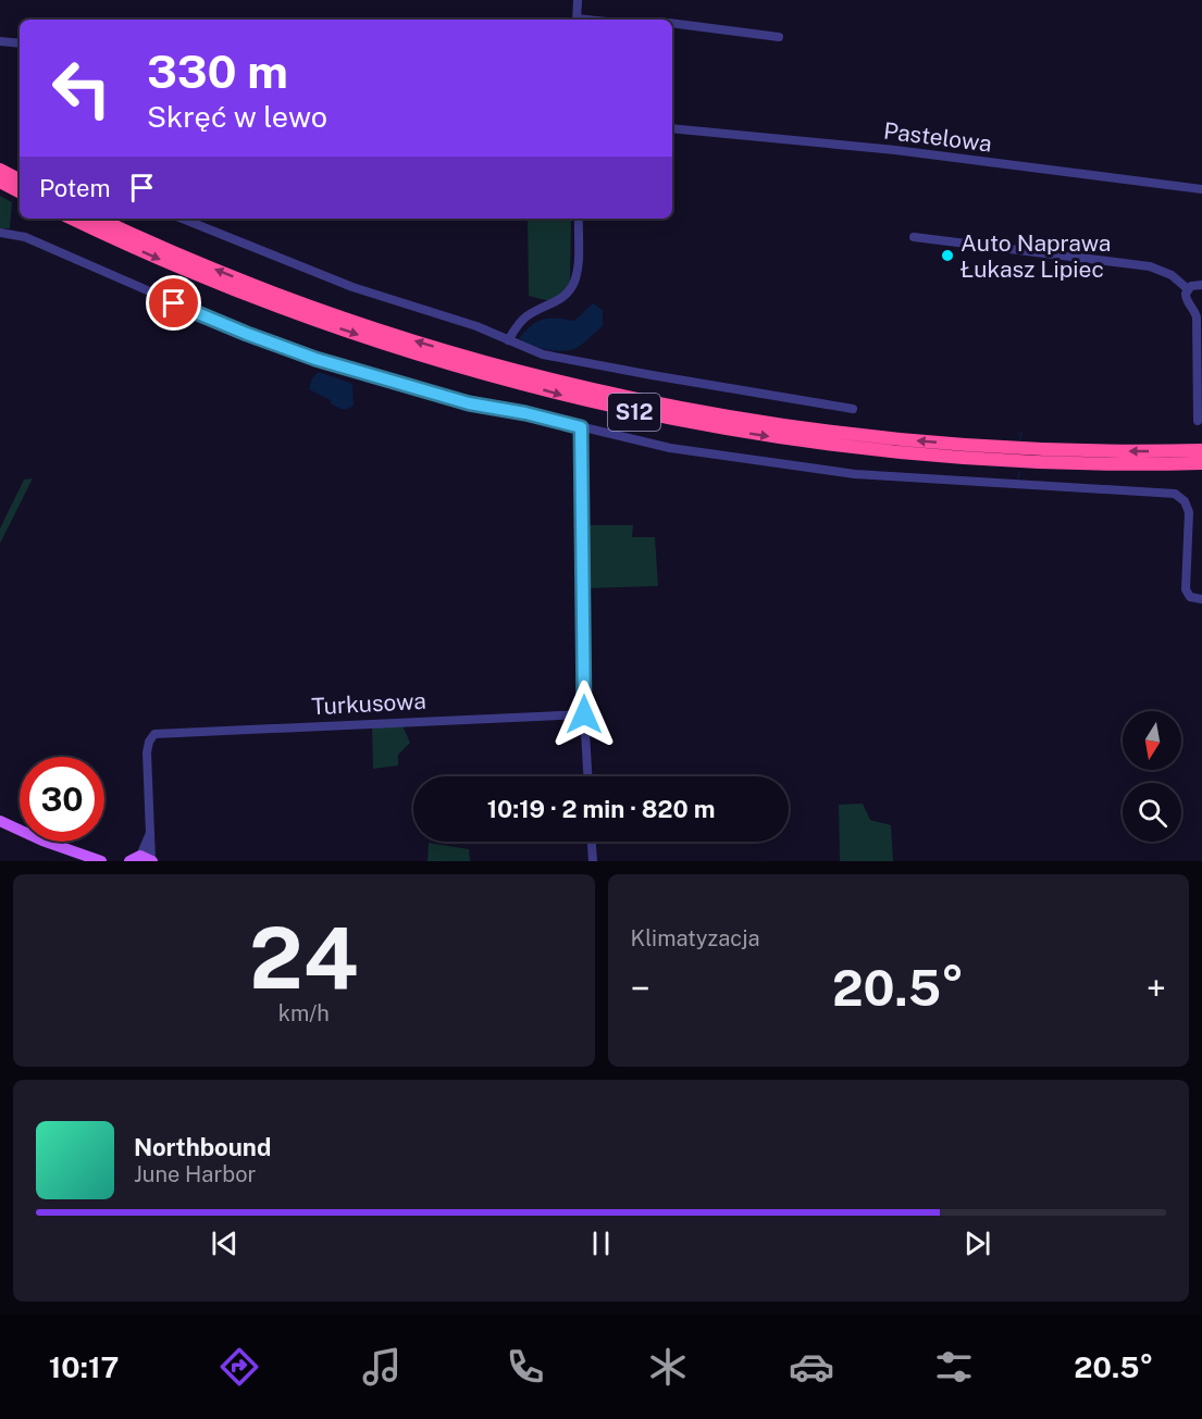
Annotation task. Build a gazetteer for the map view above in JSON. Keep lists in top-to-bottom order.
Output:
{
  "streets": {
    "highway": ["S12"],
    "street": ["Pastelowa", "Turkusowa"]
  },
  "places": ["Auto Naprawa Łukasz Lipiec"],
  "north": "bottom",
  "page": {
    "turn": ["330 m", "Skręć w lewo"],
    "then": "Potem",
    "limit": "30",
    "trip": "10:19 · 2 min · 820 m",
    "tile": [
      ["24", "km/h"],
      "Klimatyzacja"
    ],
    "heat": ["−", "20.5°", "+"],
    "song": ["Northbound", "June Harbor"],
    "tabs": ["10:17", "20.5°"]
  }
}
